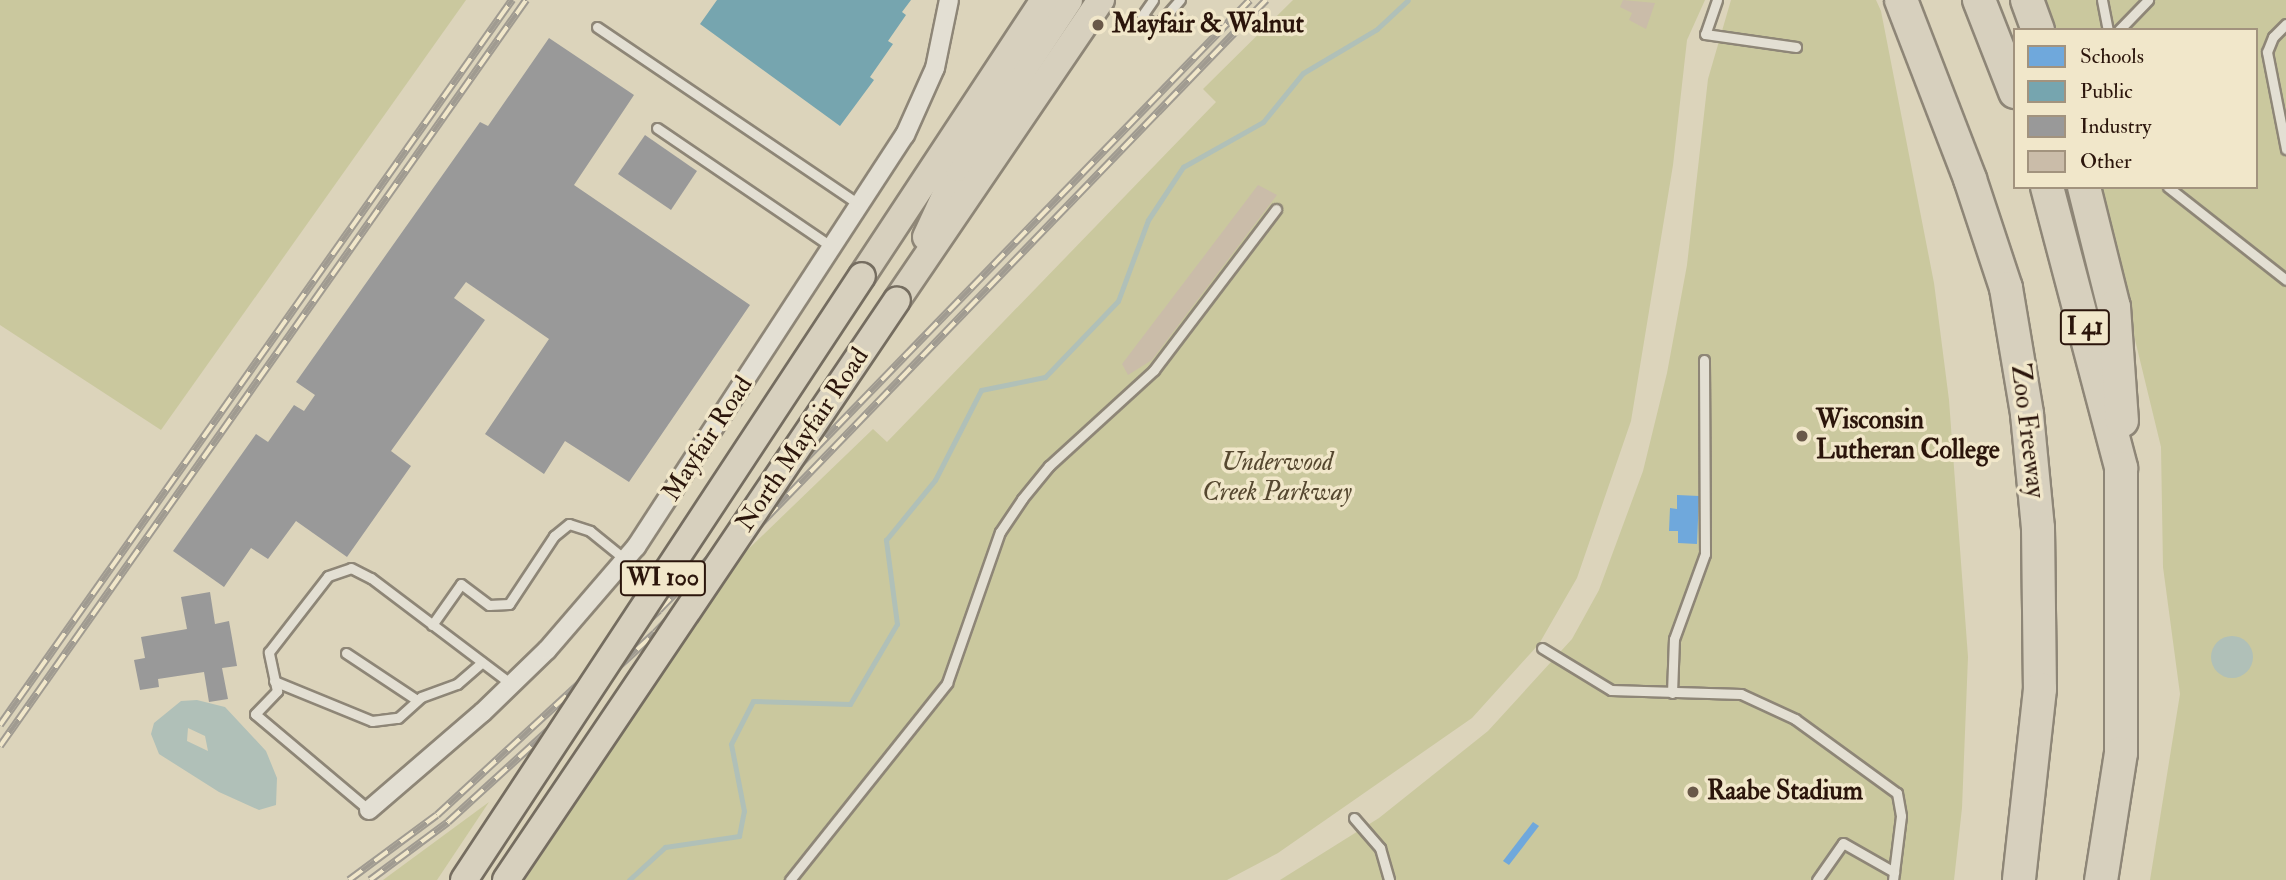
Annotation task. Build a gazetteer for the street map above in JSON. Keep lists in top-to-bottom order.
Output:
{
  "streets": {
    "highway": ["I 41", "Zoo Freeway"],
    "main road": ["North Mayfair Road", "WI 100"],
    "street": ["Mayfair Road"]
  },
  "parks": ["Underwood Creek Parkway"],
  "places": ["Mayfair & Walnut", "Wisconsin Lutheran College", "Raabe Stadium"],
  "legend": [
    "Schools",
    "Public",
    "Industry",
    "Other"
  ]
}
